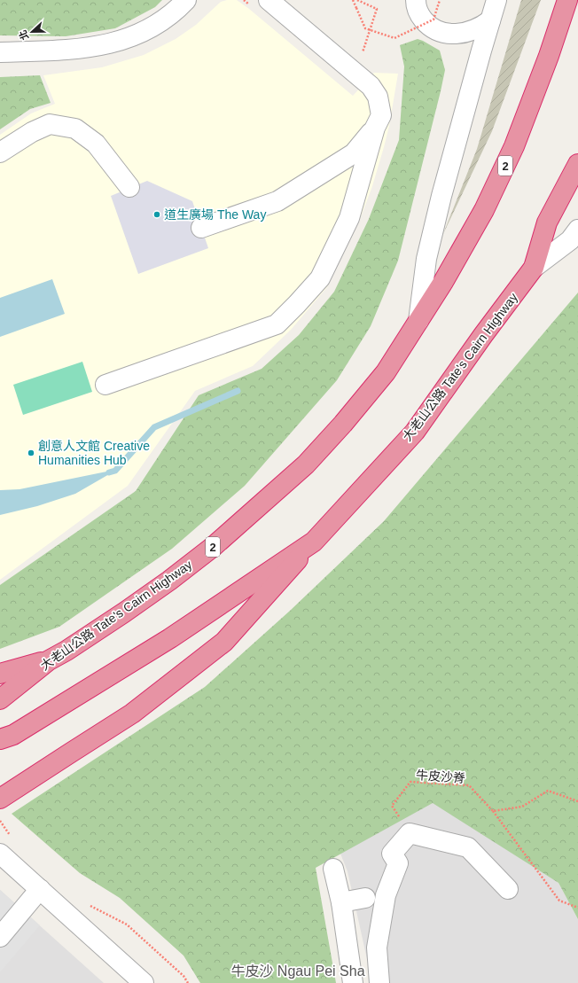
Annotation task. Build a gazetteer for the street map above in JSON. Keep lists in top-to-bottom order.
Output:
{
  "streets": {
    "highway": ["2", "大老山公路 Tate's Cairn Highway"],
    "path": ["牛皮沙脊"]
  },
  "districts": ["牛皮沙 Ngau Pei Sha"],
  "places": ["道生廣場 The Way", "創意人文館 Creative Humanities Hub"],
  "north": "left"
}
